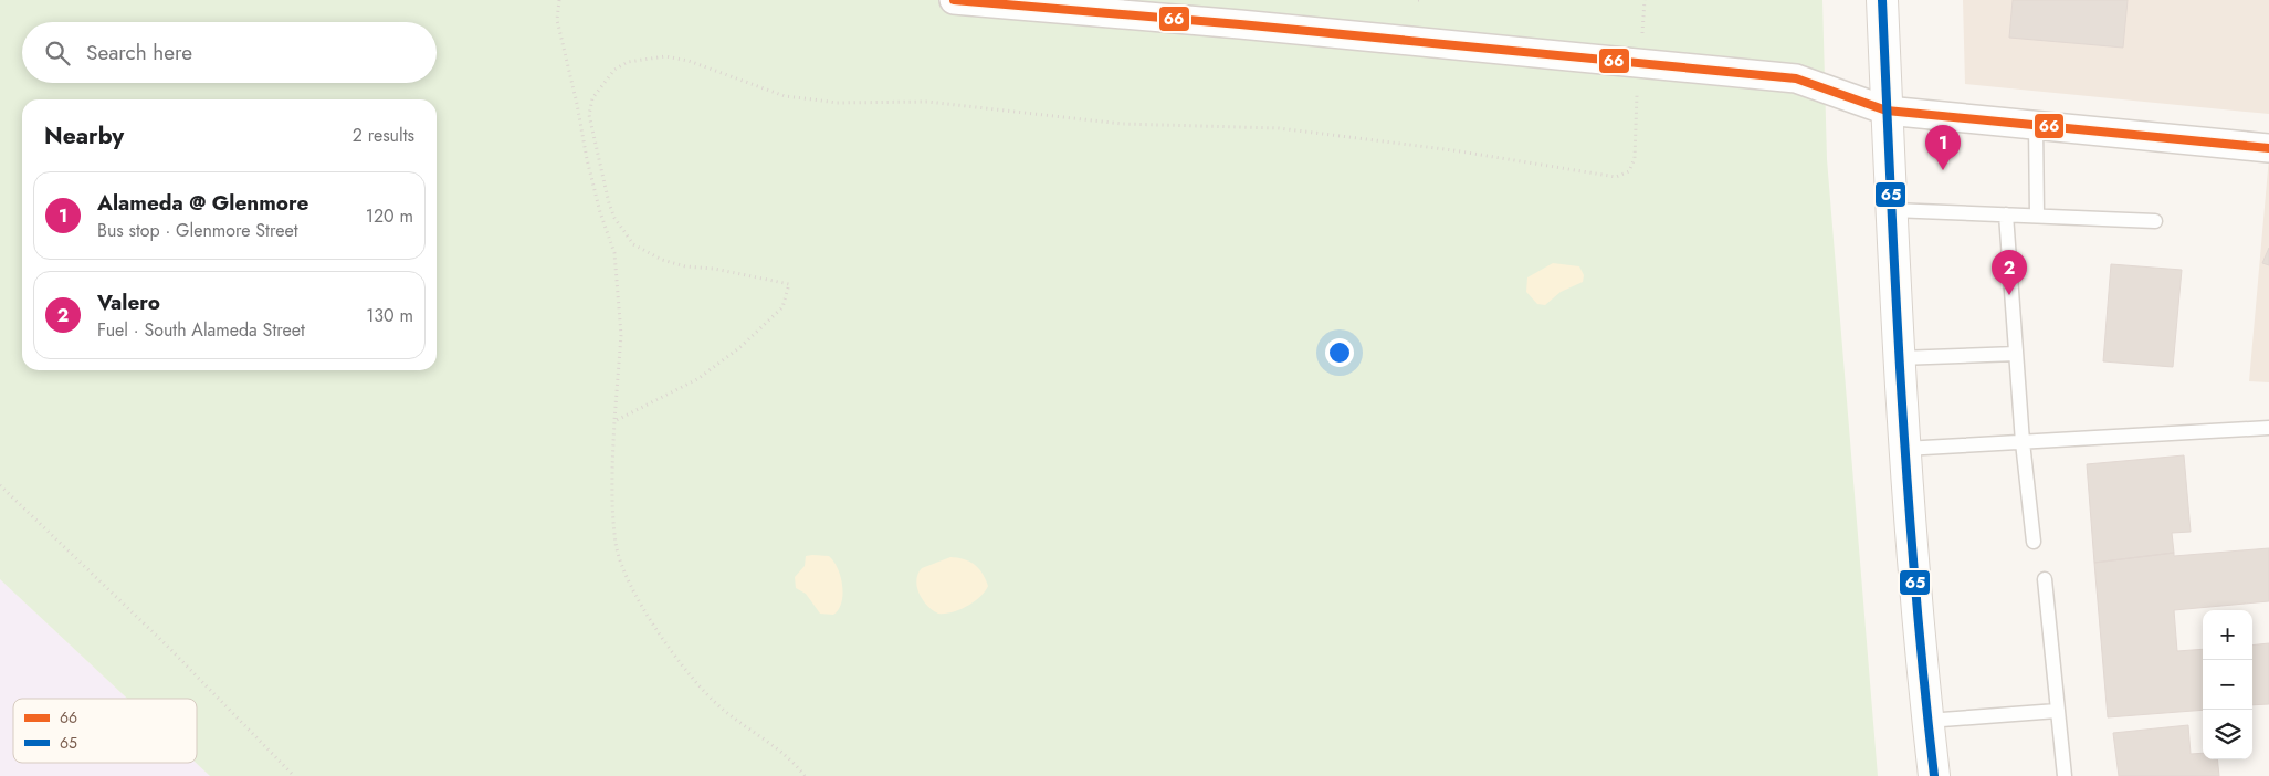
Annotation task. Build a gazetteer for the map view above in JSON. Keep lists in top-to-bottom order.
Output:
{
  "lines": ["transit line 66", "transit line 65"],
  "legend": ["66", "65"],
  "page": {
    "search": "Search here",
    "heading": ["Nearby", "2 results"],
    "pins": ["1", "2"],
    "list": [
      {
        "mark": "1",
        "name": "Alameda @ Glenmore",
        "note": "Bus stop · Glenmore Street",
        "value": "120 m"
      },
      {
        "mark": "2",
        "name": "Valero",
        "note": "Fuel · South Alameda Street",
        "value": "130 m"
      }
    ],
    "map_buttons": ["+", "−"]
  }
}
